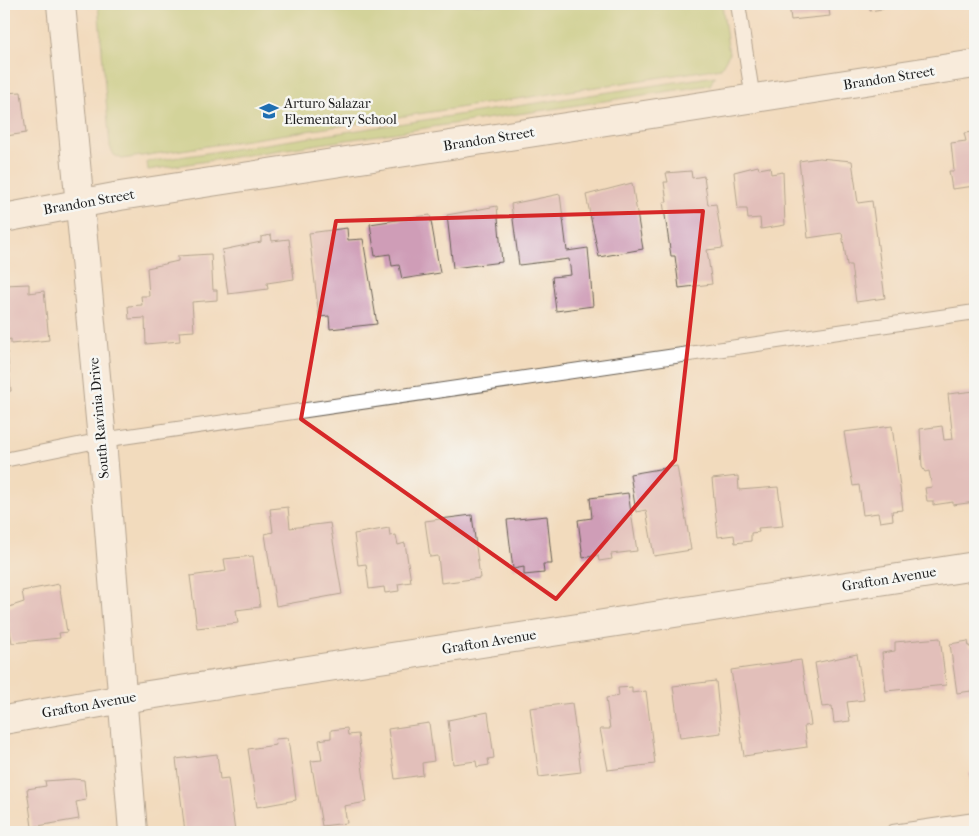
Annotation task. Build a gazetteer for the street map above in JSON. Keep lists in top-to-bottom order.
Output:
{
  "streets": {
    "street": ["Brandon Street", "South Ravinia Drive", "Grafton Avenue"]
  },
  "crossings": [
    ["Brandon Street", "South Ravinia Drive"],
    ["South Ravinia Drive", "Grafton Avenue"]
  ],
  "places": {
    "school or university": ["Arturo Salazar Elementary School"]
  }
}
